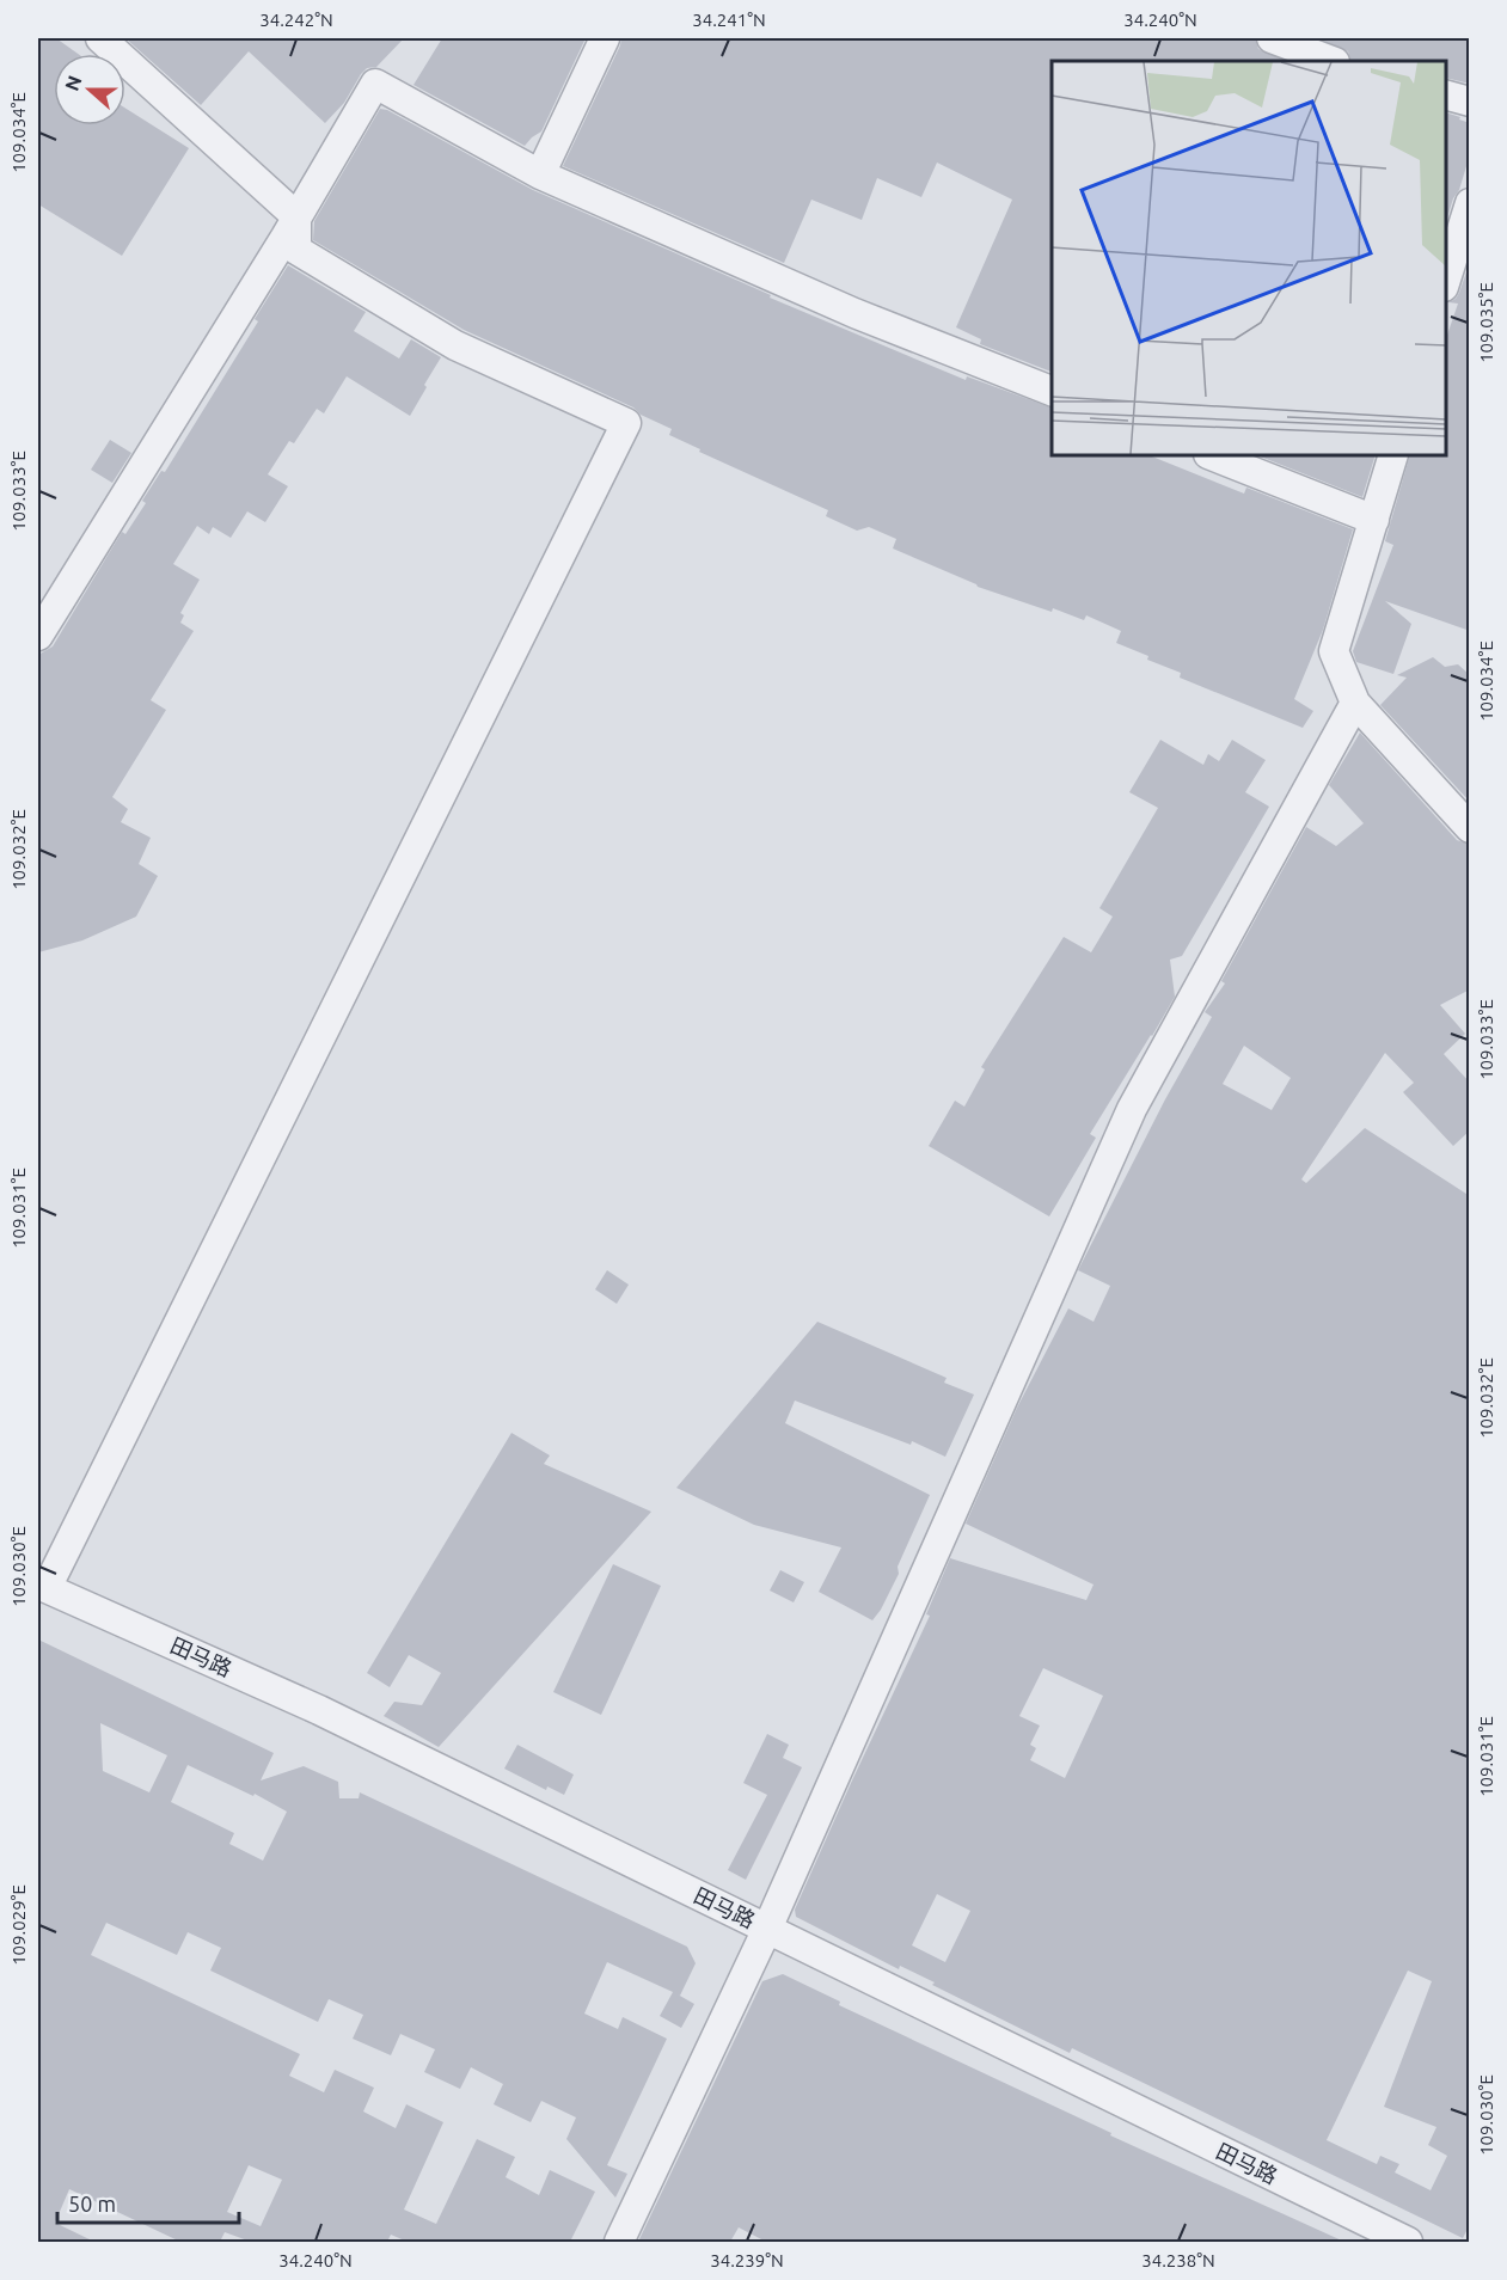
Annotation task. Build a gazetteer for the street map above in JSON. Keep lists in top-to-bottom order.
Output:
{
  "streets": {
    "street": ["田马路"]
  },
  "scale_bar": "50 m",
  "north": "left",
  "coordinates": [
    "34.242°N",
    "34.241°N",
    "34.240°N",
    "109.034°E",
    "109.035°E",
    "109.033°E",
    "109.032°E",
    "109.031°E",
    "109.030°E",
    "109.029°E",
    "34.239°N",
    "34.238°N"
  ]
}
